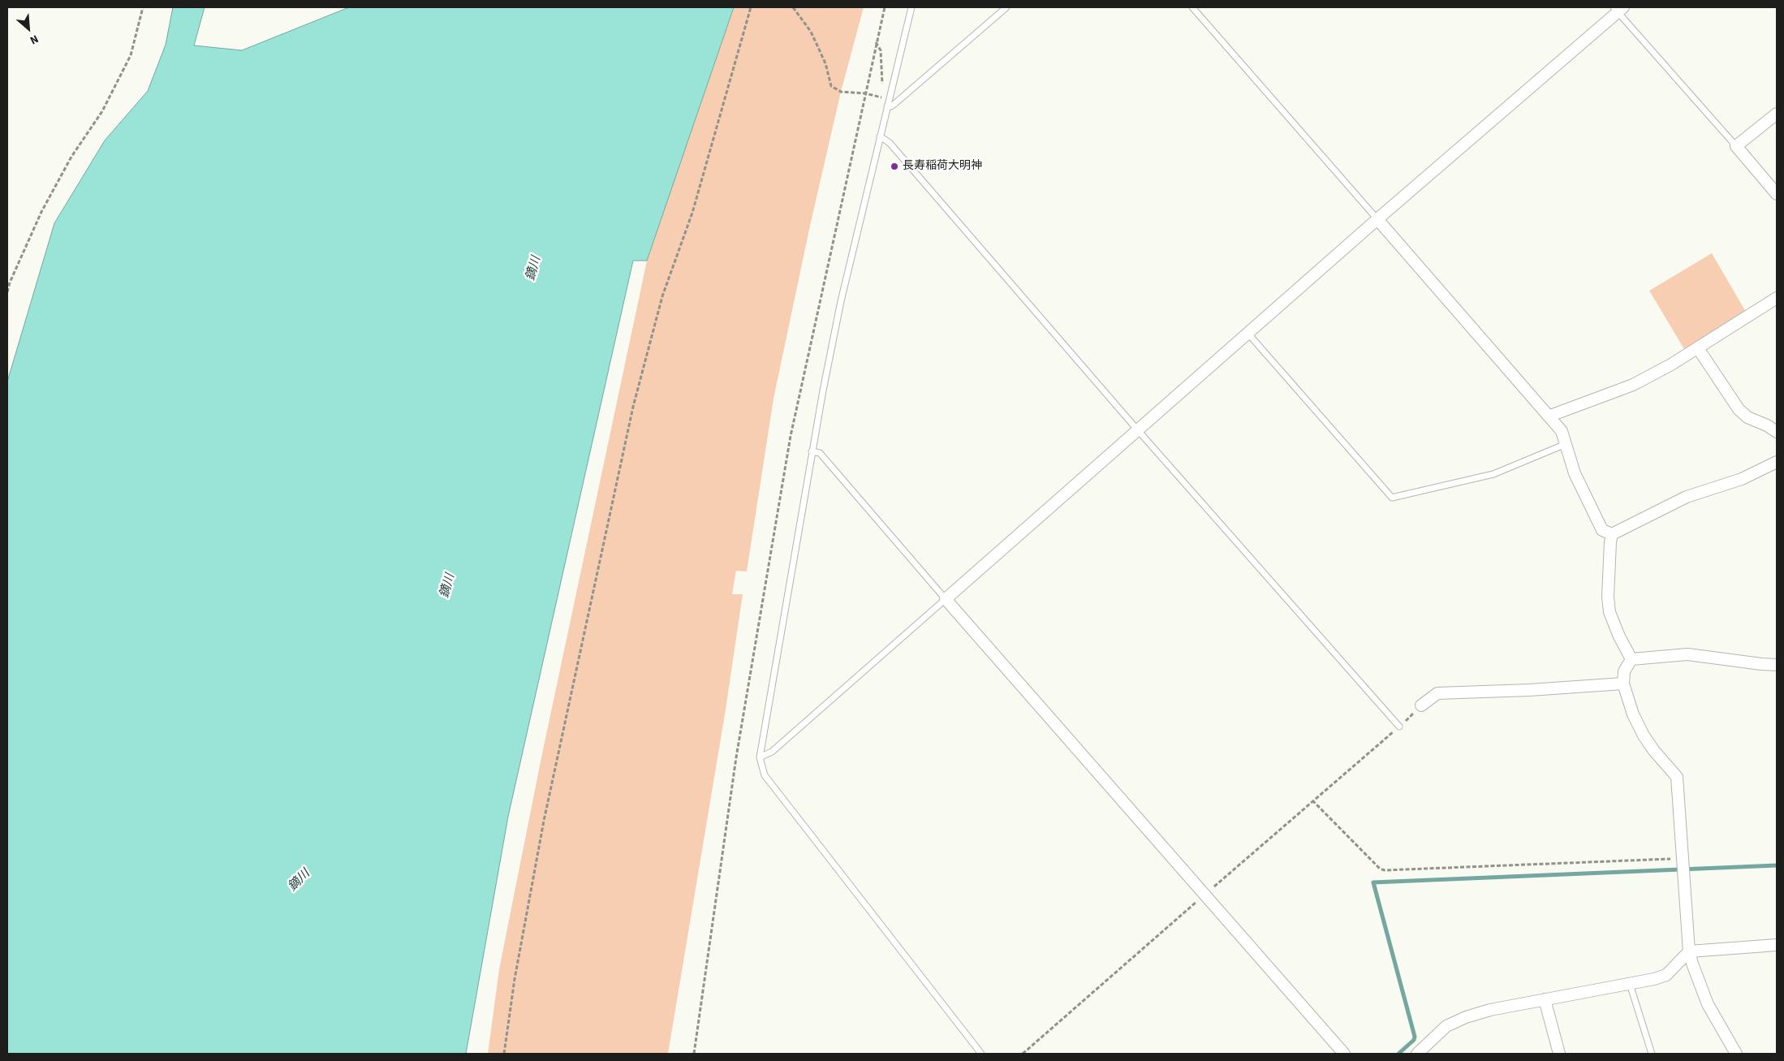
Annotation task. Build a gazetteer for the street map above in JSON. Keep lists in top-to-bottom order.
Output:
{
  "water": ["鏑川"],
  "places": ["長寿稲荷大明神"],
  "north": "bottom right"
}
